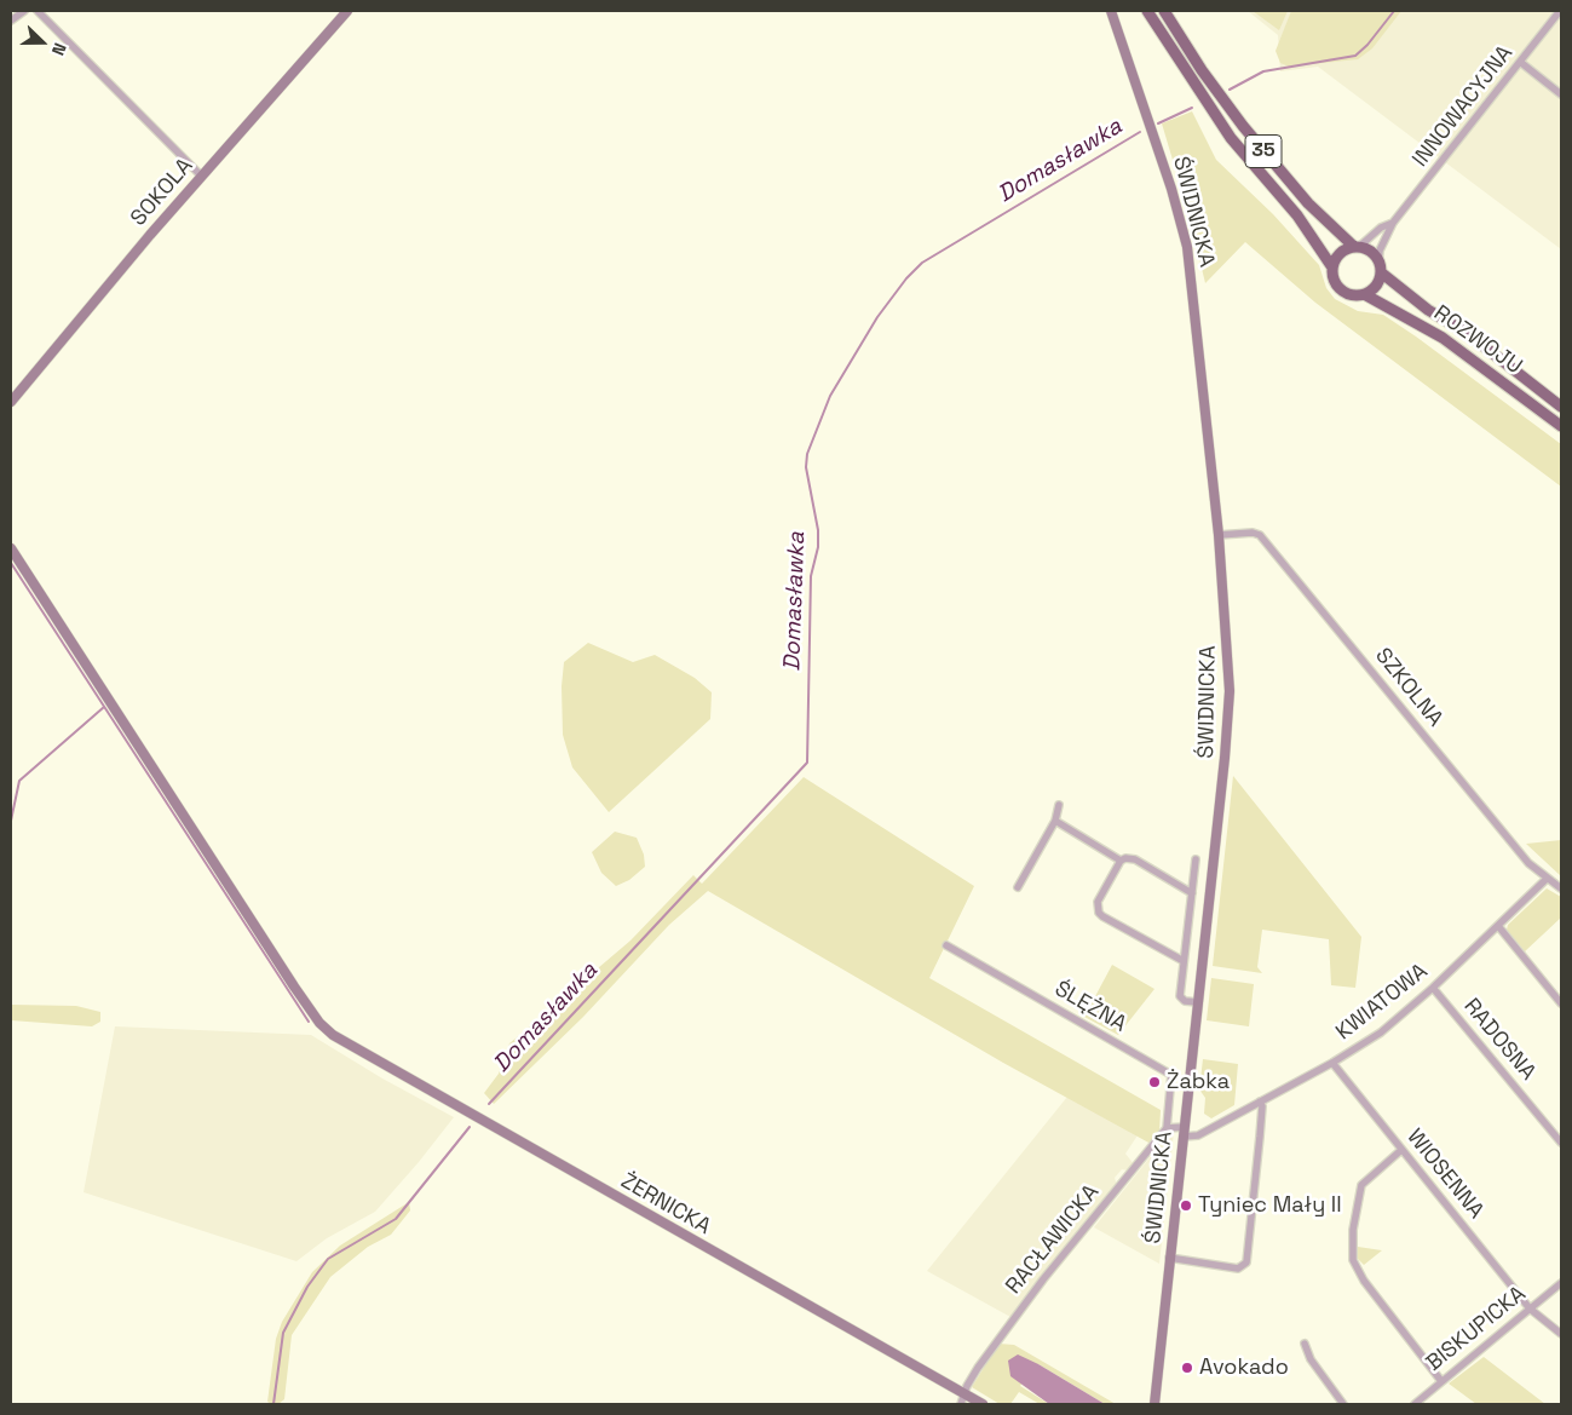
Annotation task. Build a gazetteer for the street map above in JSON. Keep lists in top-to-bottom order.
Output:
{
  "streets": {
    "main road": ["35", "ROZWOJU"],
    "street": [
      "INNOWACYJNA",
      "SOKOLA",
      "ŚWIDNICKA",
      "SZKOLNA",
      "KWIATOWA",
      "ŚLĘŻNA",
      "RADOSNA",
      "WIOSENNA",
      "ŻERNICKA",
      "RACŁAWICKA",
      "BISKUPICKA"
    ]
  },
  "crossings": [
    ["INNOWACYJNA", "35"],
    ["INNOWACYJNA", "ROZWOJU"],
    ["35", "ROZWOJU"],
    ["ŚWIDNICKA", "SZKOLNA"],
    ["ŚWIDNICKA", "KWIATOWA"],
    ["SZKOLNA", "KWIATOWA"],
    ["KWIATOWA", "RADOSNA"],
    ["KWIATOWA", "WIOSENNA"],
    ["ŚLĘŻNA", "RACŁAWICKA"],
    ["WIOSENNA", "BISKUPICKA"],
    ["ŻERNICKA", "RACŁAWICKA"]
  ],
  "water": ["Domasławka"],
  "places": ["Żabka", "Tyniec Mały II", "Avokado"],
  "north": "right"
}
